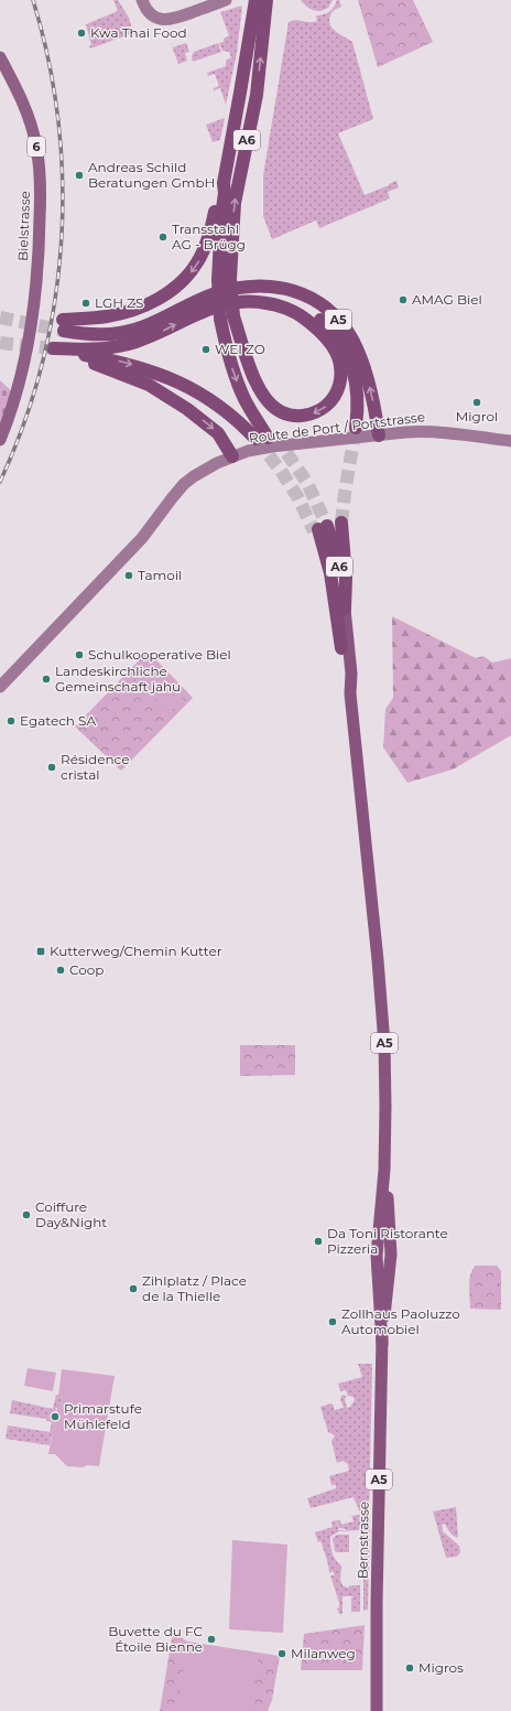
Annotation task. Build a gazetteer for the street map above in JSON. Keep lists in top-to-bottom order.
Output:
{
  "streets": {
    "highway": ["A6", "A5", "Bernstrasse"],
    "main road": ["6", "Bielstrasse", "Route de Port / Portstrasse"]
  },
  "crossings": [
    ["A6", "A5"],
    ["A5", "Route de Port / Portstrasse"],
    ["A5", "Bernstrasse"]
  ],
  "places": {
    "other": [
      "Kwa Thai Food",
      "Andreas Schild Beratungen GmbH",
      "Transstahl AG - Brügg",
      "AMAG Biel",
      "LGH ZS",
      "WEI ZO",
      "Migrol",
      "Tamoil",
      "Schulkooperative Biel",
      "Landeskirchliche Gemeinschaft jahu",
      "Egatech SA",
      "Résidence cristal",
      "Coop",
      "Coiffure Day&Night",
      "Da Toni Ristorante Pizzeria",
      "Zihlplatz / Place de la Thielle",
      "Zollhaus Paoluzzo Automobiel",
      "Primarstufe Mühlefeld",
      "Buvette du FC Étoile Bienne",
      "Milanweg",
      "Migros"
    ],
    "transit": ["Kutterweg/Chemin Kutter"]
  }
}
